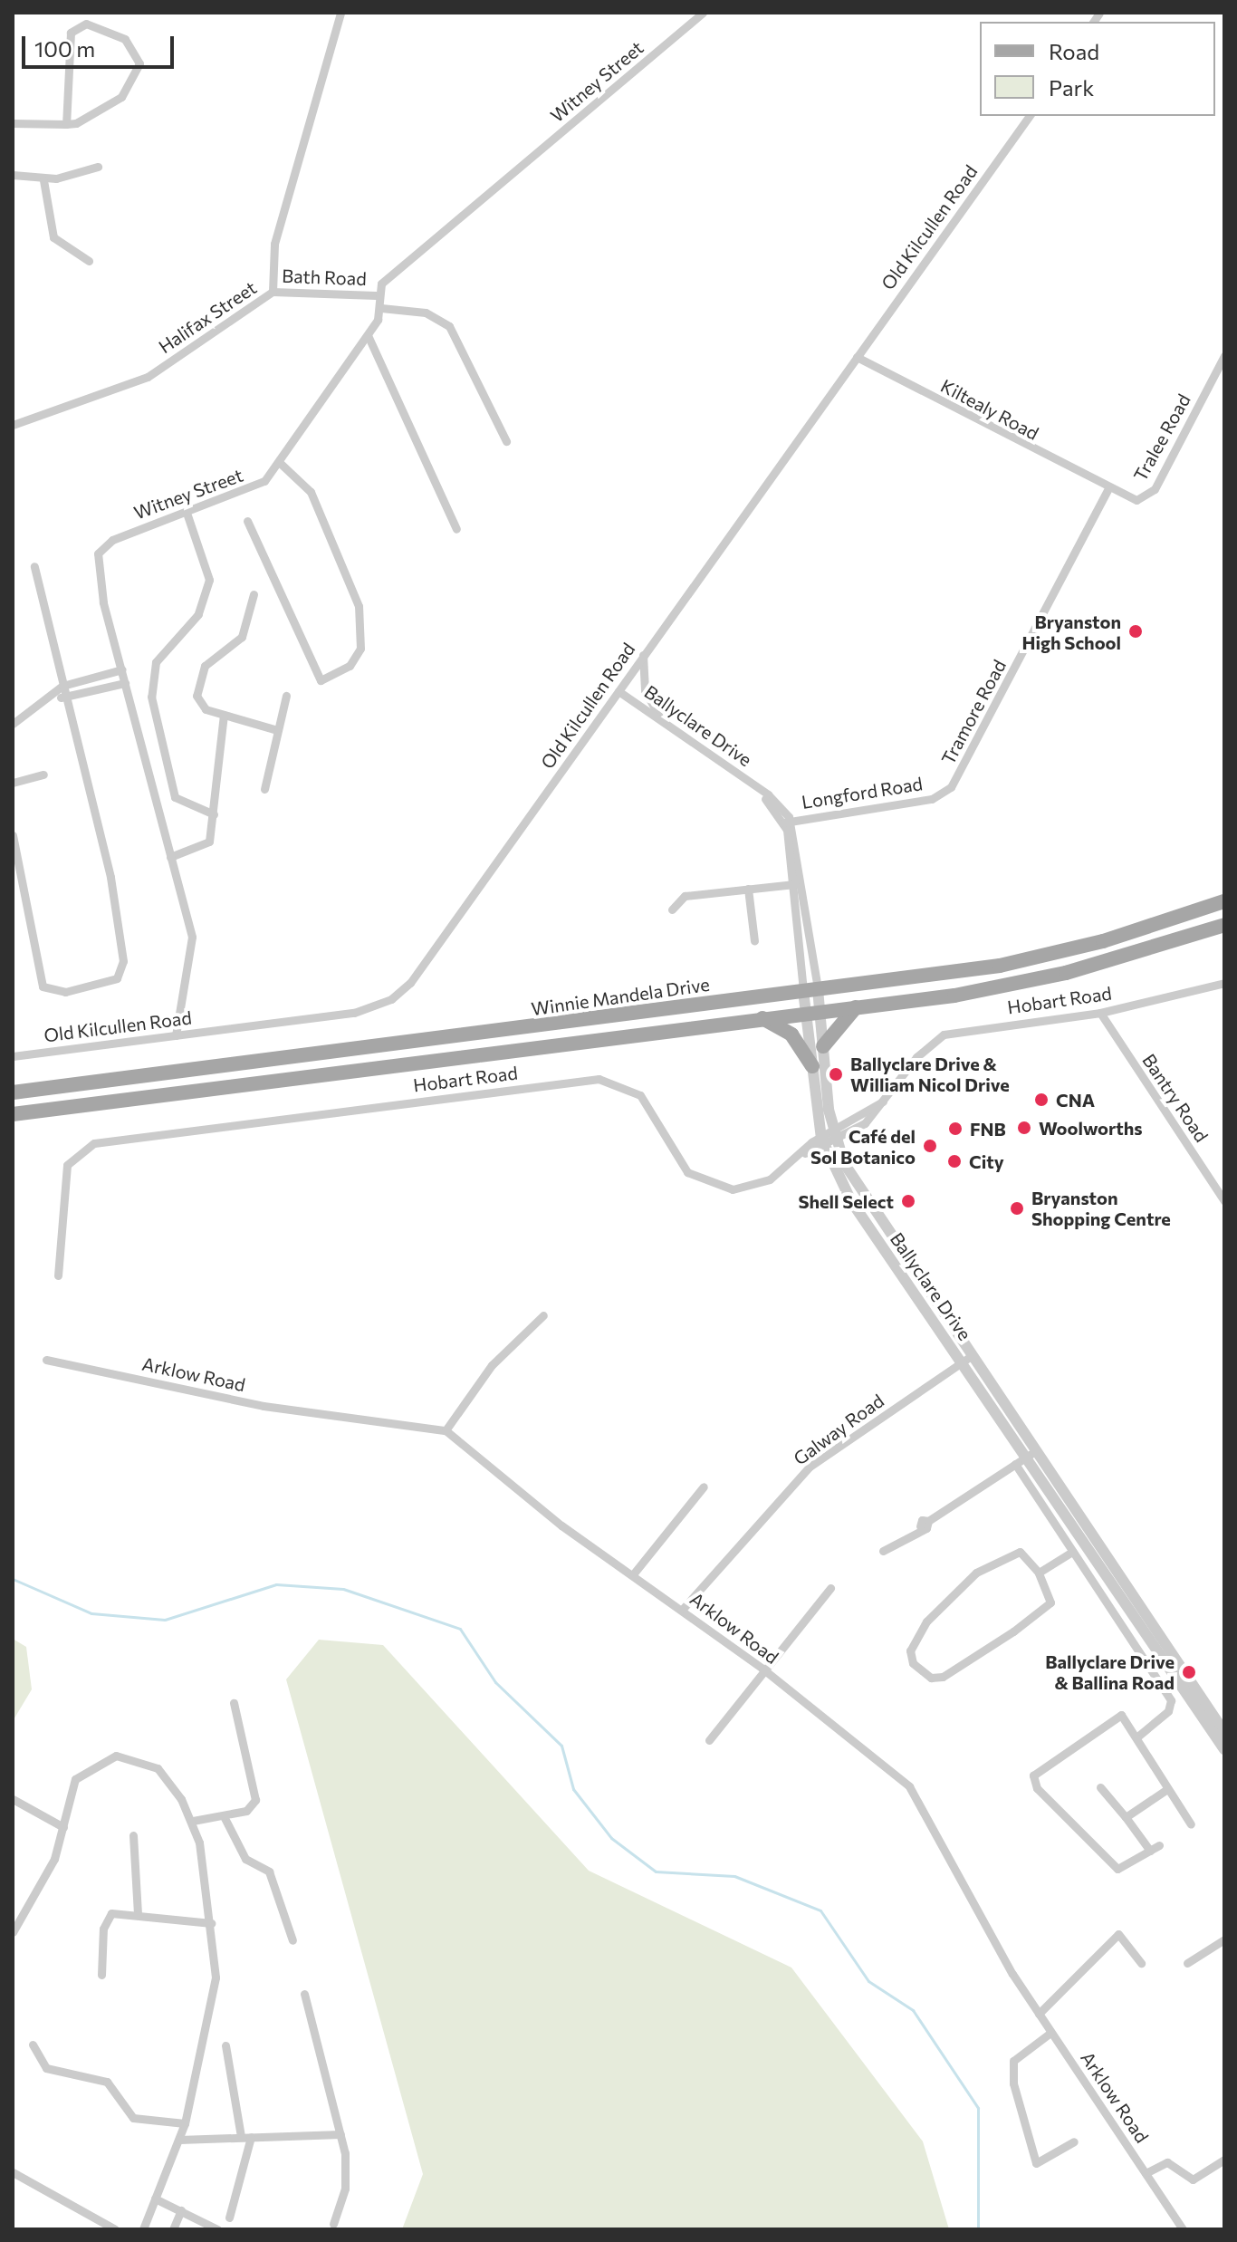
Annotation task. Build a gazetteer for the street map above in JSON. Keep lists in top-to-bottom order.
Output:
{
  "streets": {
    "main road": ["Winnie Mandela Drive"],
    "street": [
      "Witney Street",
      "Old Kilcullen Road",
      "Bath Road",
      "Halifax Street",
      "Kiltealy Road",
      "Tralee Road",
      "Tramore Road",
      "Ballyclare Drive",
      "Longford Road",
      "Hobart Road",
      "Bantry Road",
      "Arklow Road",
      "Galway Road"
    ]
  },
  "crossings": [
    ["Witney Street", "Old Kilcullen Road"],
    ["Witney Street", "Bath Road"],
    ["Old Kilcullen Road", "Kiltealy Road"],
    ["Old Kilcullen Road", "Ballyclare Drive"],
    ["Bath Road", "Halifax Street"],
    ["Kiltealy Road", "Tralee Road"],
    ["Kiltealy Road", "Tramore Road"],
    ["Tralee Road", "Tramore Road"],
    ["Tramore Road", "Longford Road"],
    ["Ballyclare Drive", "Longford Road"],
    ["Ballyclare Drive", "Winnie Mandela Drive"],
    ["Ballyclare Drive", "Hobart Road"],
    ["Ballyclare Drive", "Galway Road"],
    ["Hobart Road", "Bantry Road"],
    ["Arklow Road", "Galway Road"]
  ],
  "places": [
    "Bryanston High School",
    "Ballyclare Drive & William Nicol Drive",
    "CNA",
    "Woolworths",
    "FNB",
    "Café del Sol Botanico",
    "City",
    "Shell Select",
    "Bryanston Shopping Centre",
    "Ballyclare Drive & Ballina Road"
  ],
  "legend": ["Road", "Park"],
  "scale_bar": "100 m"
}
